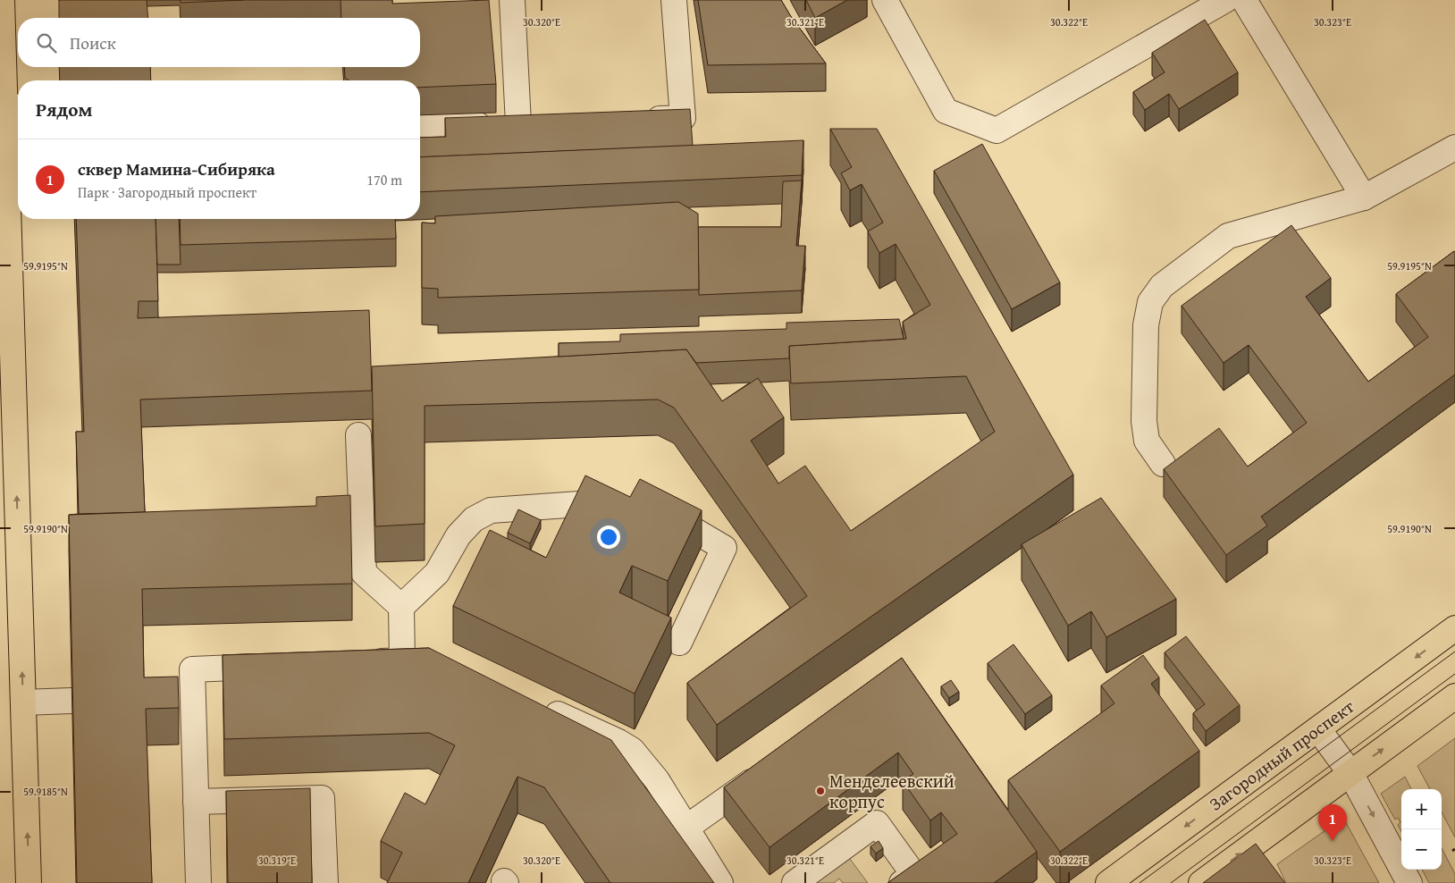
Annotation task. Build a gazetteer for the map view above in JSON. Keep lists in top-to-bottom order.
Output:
{
  "streets": {
    "main road": ["Загородный проспект"]
  },
  "places": ["Менделеевский корпус"],
  "page": {
    "search": "Поиск",
    "heading": "Рядом",
    "list": [
      {
        "mark": "1",
        "name": "сквер Мамина-Сибиряка",
        "note": "Парк · Загородный проспект",
        "value": "170 m"
      }
    ],
    "map_buttons": ["+", "−"],
    "pins": "1"
  },
  "coordinates": [
    "30.320°E",
    "30.321°E",
    "30.322°E",
    "30.323°E",
    "59.9195°N",
    "59.9190°N",
    "59.9185°N",
    "30.319°E"
  ]
}
